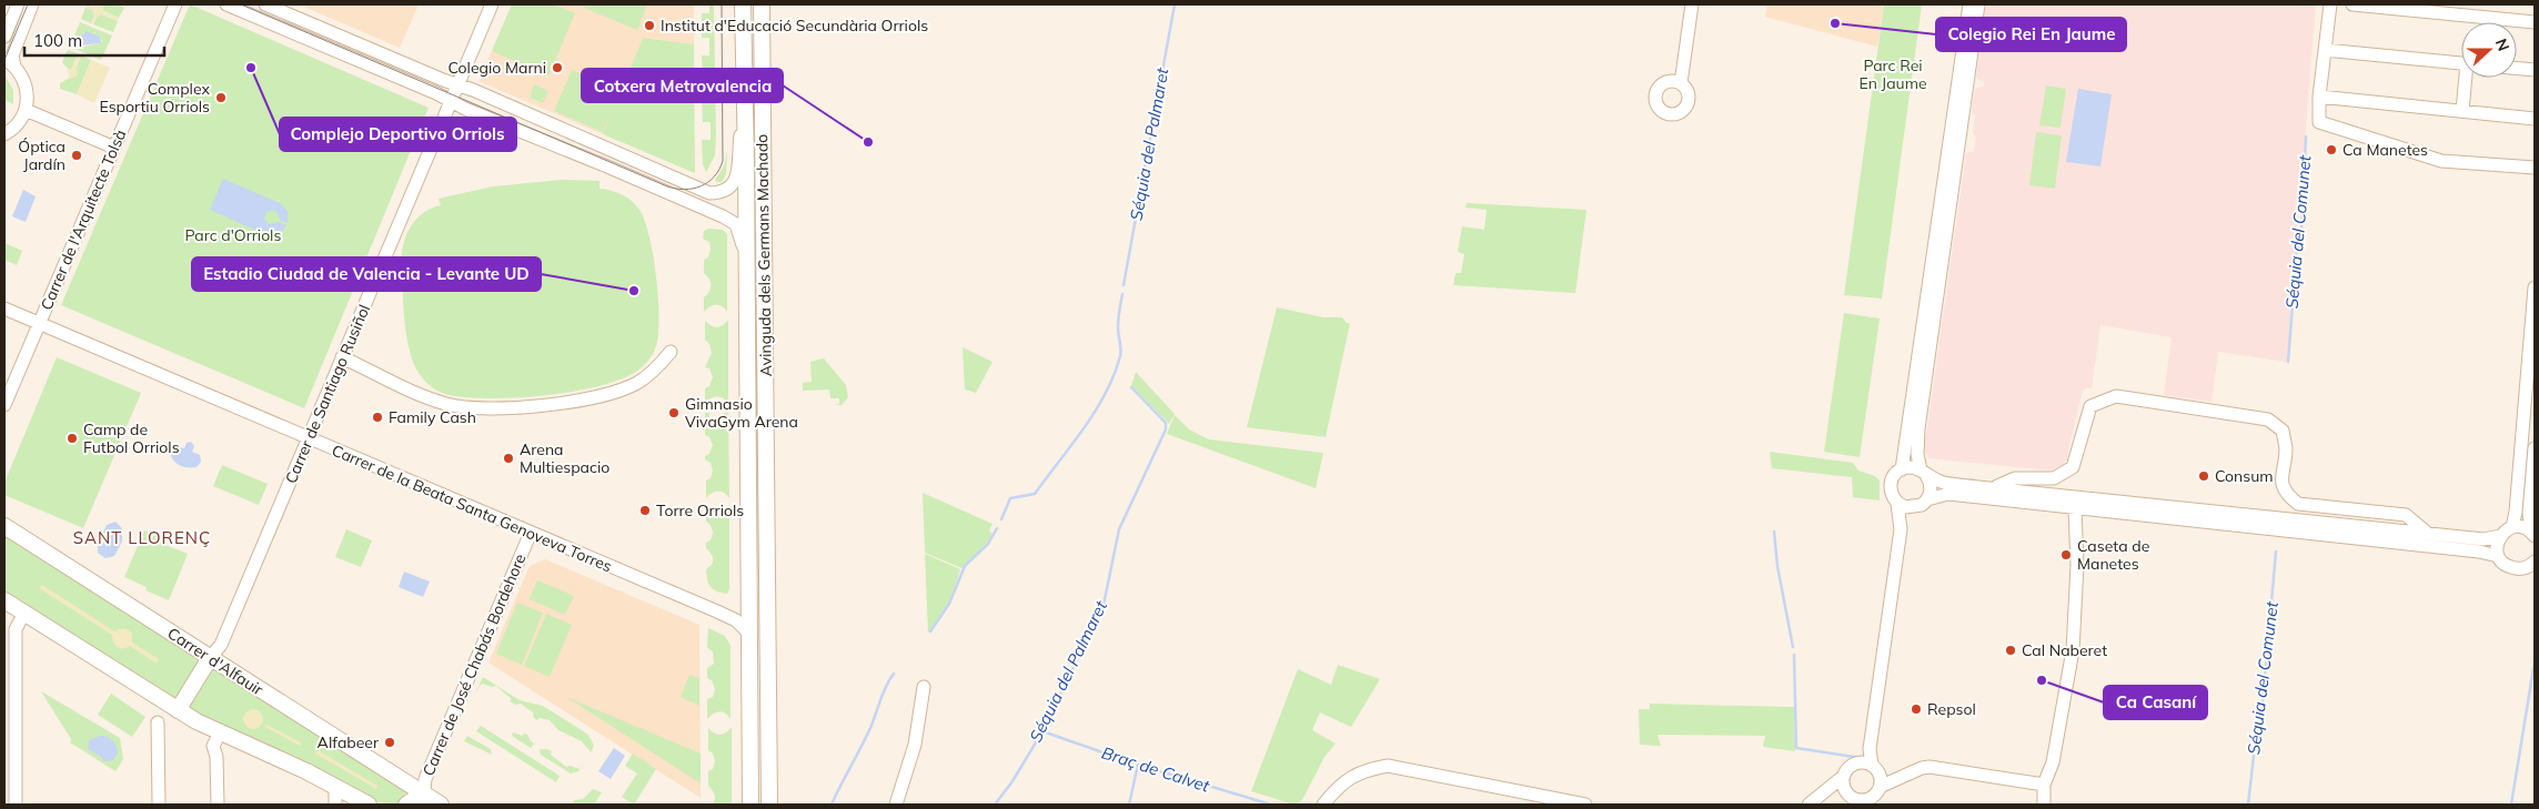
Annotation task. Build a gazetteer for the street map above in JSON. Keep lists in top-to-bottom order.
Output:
{
  "streets": {
    "main road": ["Avinguda dels Germans Machado", "Carrer d'Alfauir"],
    "street": [
      "Carrer de l'Arquitecte Tolsà",
      "Carrer de Santiago Rusiñol",
      "Carrer de la Beata Santa Genoveva Torres",
      "Carrer de José Chabás Bordehore"
    ]
  },
  "crossings": [
    ["Carrer de l'Arquitecte Tolsà", "Carrer de la Beata Santa Genoveva Torres"],
    ["Carrer de Santiago Rusiñol", "Carrer de la Beata Santa Genoveva Torres"],
    ["Carrer de Santiago Rusiñol", "Carrer d'Alfauir"],
    ["Carrer de la Beata Santa Genoveva Torres", "Carrer de José Chabás Bordehore"],
    ["Carrer d'Alfauir", "Carrer de José Chabás Bordehore"]
  ],
  "districts": ["SANT LLORENÇ"],
  "water": ["Séquia del Palmaret", "Séquia del Comunet", "Braç de Calvet"],
  "parks": ["Parc Rei En Jaume", "Parc d'Orriols"],
  "places": [
    "Colegio Rei En Jaume",
    "Institut d'Educació Secundària Orriols",
    "Complejo Deportivo Orriols",
    "Colegio Marni",
    "Complex Esportiu Orriols",
    "Cotxera Metrovalencia",
    "Ca Manetes",
    "Óptica Jardín",
    "Estadio Ciudad de Valencia - Levante UD",
    "Gimnasio VivaGym Arena",
    "Family Cash",
    "Camp de Futbol Orriols",
    "Arena Multiespacio",
    "Consum",
    "Torre Orriols",
    "Caseta de Manetes",
    "Cal Naberet",
    "Ca Casaní",
    "Repsol",
    "Alfabeer"
  ],
  "scale_bar": "100 m",
  "north": "right"
}
